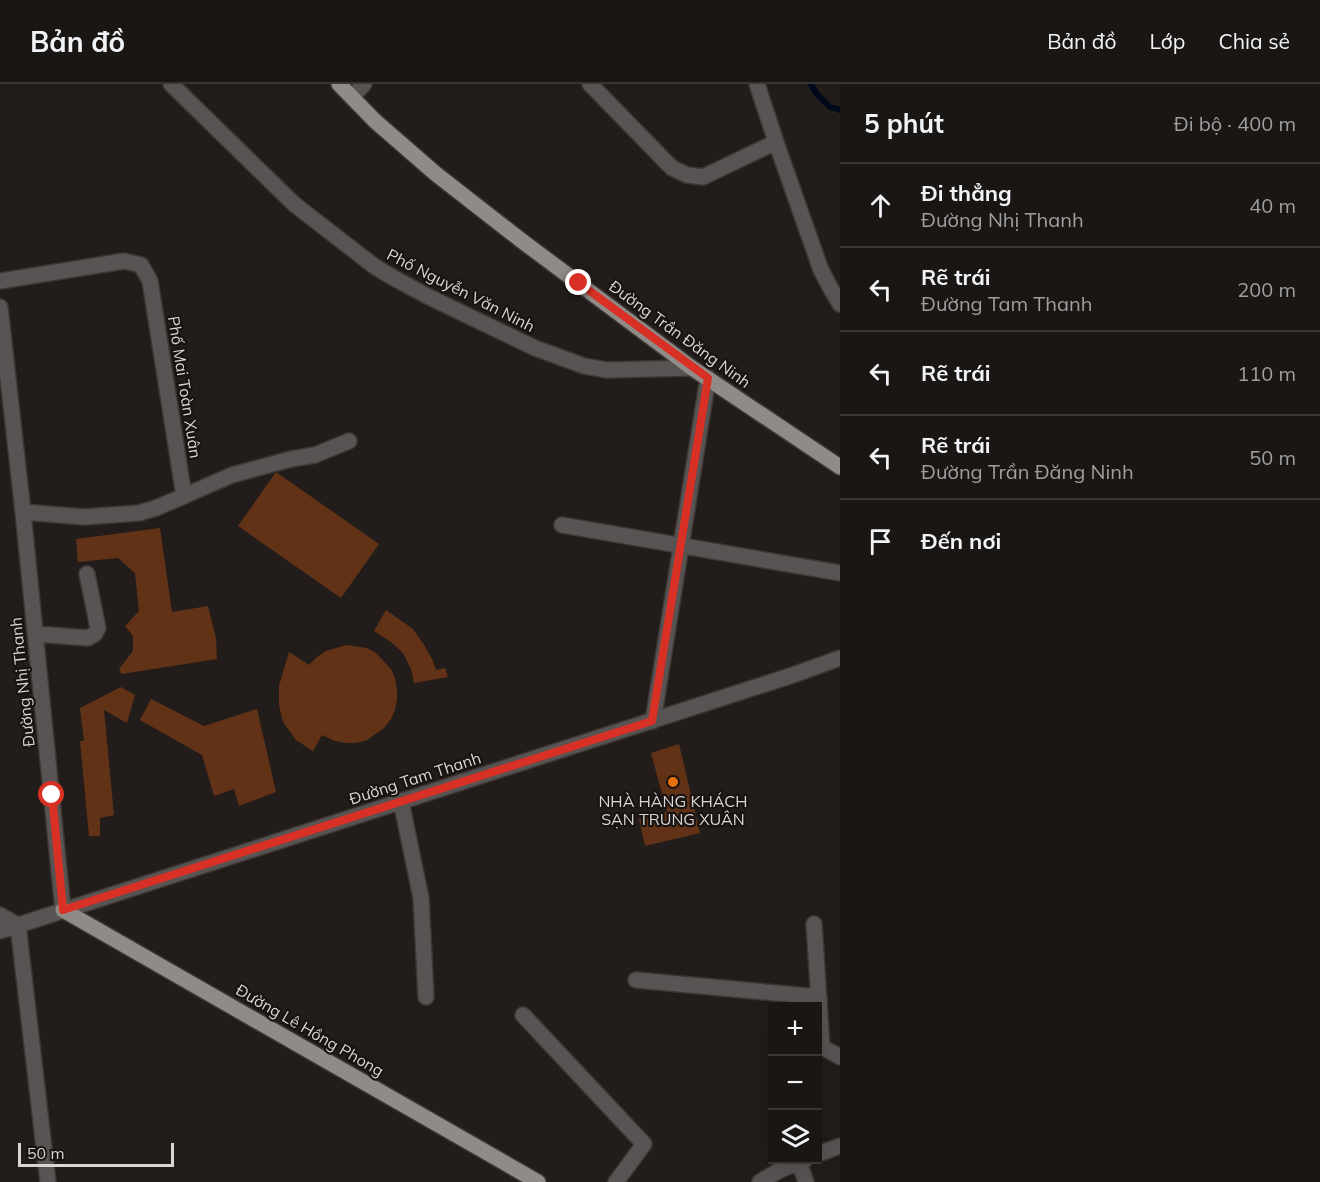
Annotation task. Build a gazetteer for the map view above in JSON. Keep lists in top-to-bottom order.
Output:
{
  "streets": {
    "main road": ["Đường Trần Đăng Ninh", "Đường Lê Hồng Phong"],
    "street": [
      "Phố Nguyễn Văn Ninh",
      "Phố Mai Toàn Xuân",
      "Đường Nhị Thanh",
      "Đường Tam Thanh"
    ]
  },
  "crossings": [
    ["Phố Nguyễn Văn Ninh", "Đường Trần Đăng Ninh"],
    ["Đường Nhị Thanh", "Đường Tam Thanh"],
    ["Đường Nhị Thanh", "Đường Lê Hồng Phong"],
    ["Đường Tam Thanh", "Đường Lê Hồng Phong"]
  ],
  "places": ["NHÀ HÀNG KHÁCH SẠN TRUNG XUÂN"],
  "scale_bar": "50 m",
  "page": {
    "header": "Bản đồ",
    "nav": ["Bản đồ", "Lớp", "Chia sẻ"],
    "heading": ["5 phút", "Đi bộ · 400 m"],
    "list": [
      ["Đi thẳng", "Đường Nhị Thanh", "40 m"],
      ["Rẽ trái", "Đường Tam Thanh", "200 m"],
      ["Rẽ trái", "110 m"],
      ["Rẽ trái", "Đường Trần Đăng Ninh", "50 m"],
      "Đến nơi"
    ],
    "map_buttons": ["+", "−"],
    "scale": "50 m"
  }
}
